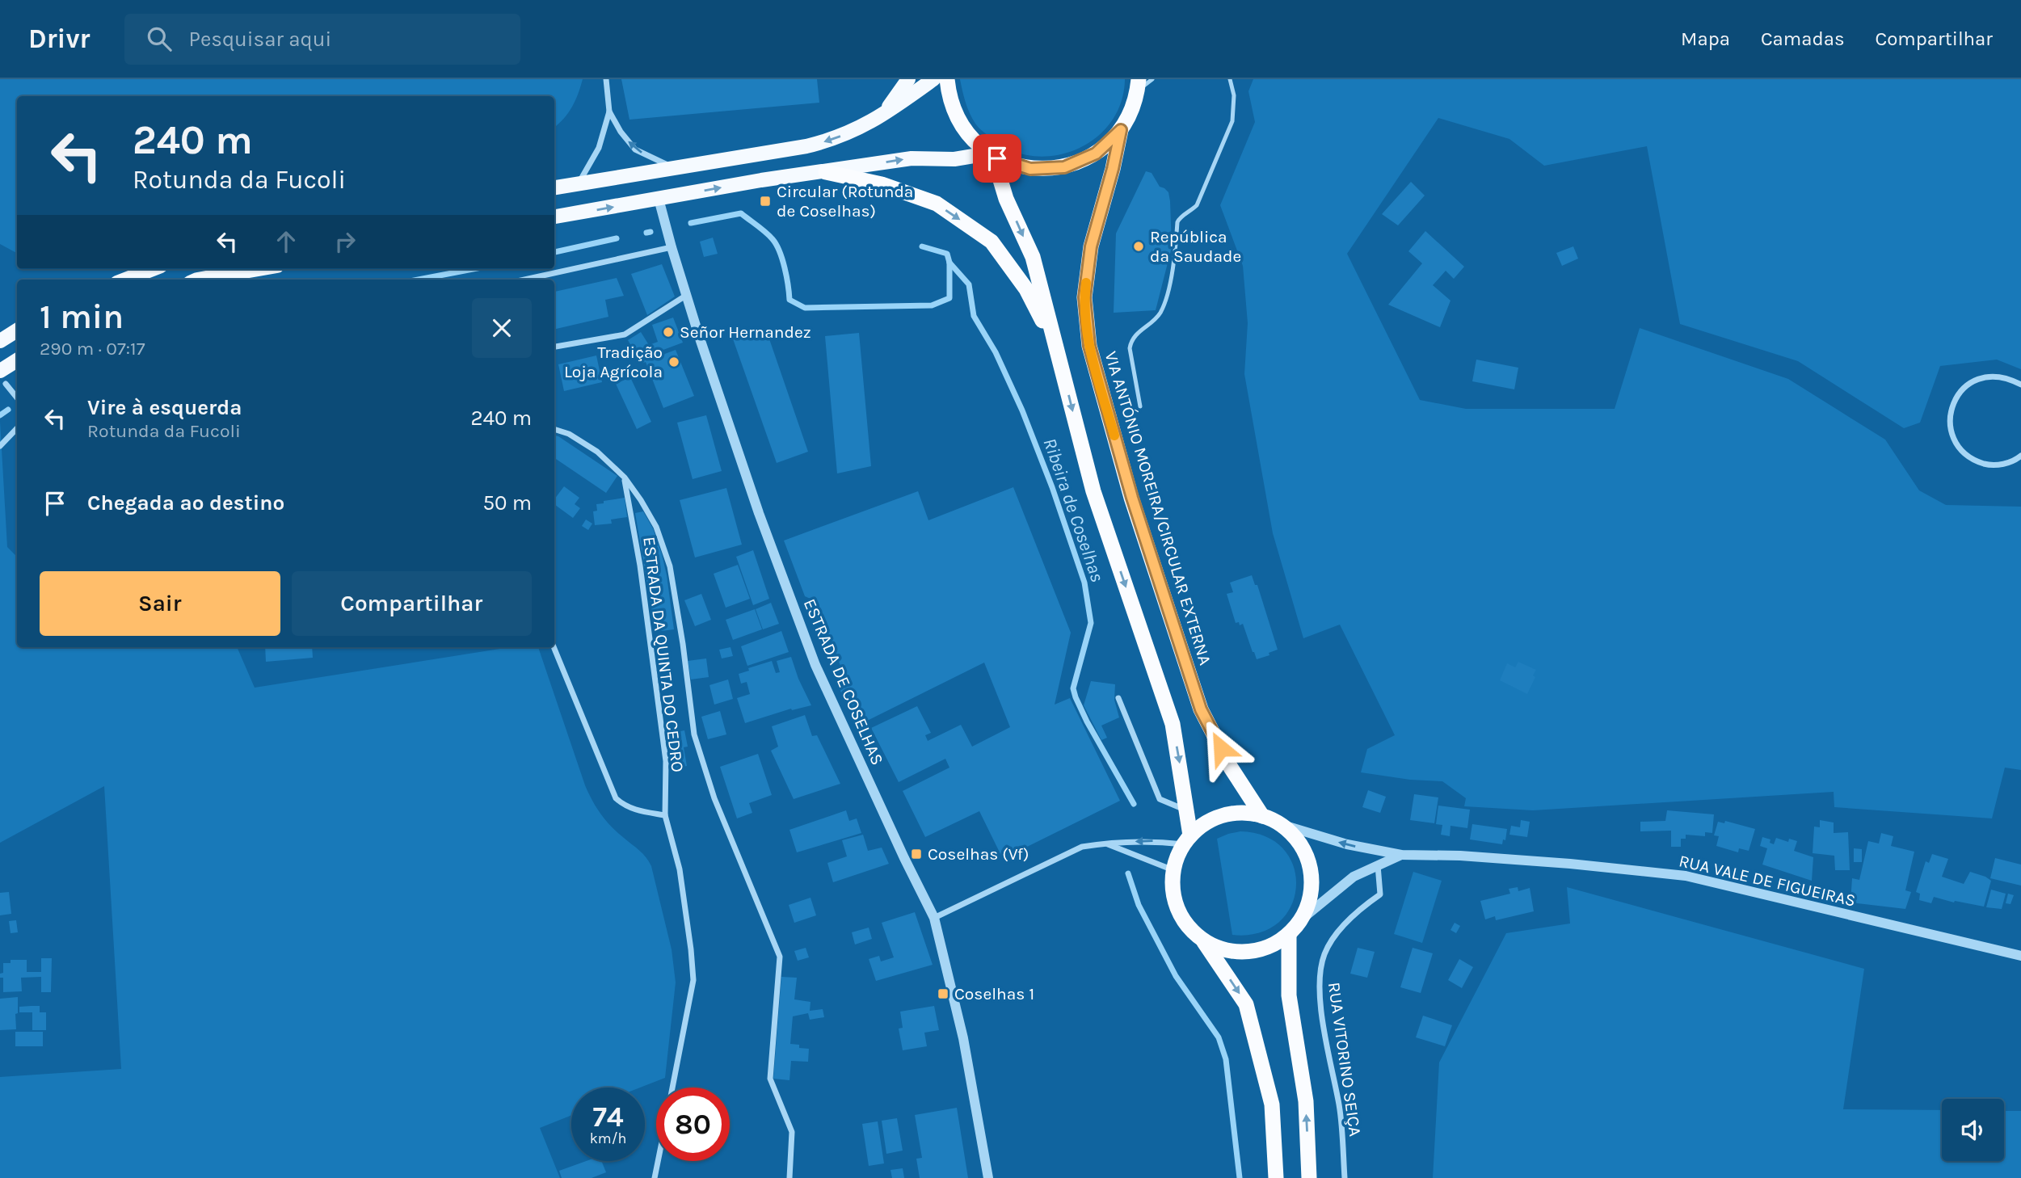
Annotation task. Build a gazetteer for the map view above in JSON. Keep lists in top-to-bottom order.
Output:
{
  "streets": {
    "highway": ["VIA ANTÓNIO MOREIRA/CIRCULAR EXTERNA"],
    "street": [
      "ESTRADA DA QUINTA DO CEDRO",
      "ESTRADA DE COSELHAS",
      "RUA VALE DE FIGUEIRAS",
      "RUA VITORINO SEIÇA"
    ]
  },
  "crossings": [
    ["VIA ANTÓNIO MOREIRA/CIRCULAR EXTERNA", "RUA VALE DE FIGUEIRAS"],
    ["RUA VALE DE FIGUEIRAS", "RUA VITORINO SEIÇA"]
  ],
  "water": ["Ribeira de Coselhas"],
  "places": {
    "transit": ["Circular (Rotunda de Coselhas)", "Coselhas (Vf)", "Coselhas 1"],
    "other": ["República da Saudade", "Señor Hernandez", "Tradição Loja Agrícola"]
  },
  "page": {
    "header": "Drivr",
    "search": "Pesquisar aqui",
    "nav": ["Mapa", "Camadas", "Compartilhar"],
    "turn": ["240 m", "Rotunda da Fucoli"],
    "heading": ["1 min", "290 m · 07:17"],
    "list": [
      {
        "name": "Vire à esquerda",
        "note": "Rotunda da Fucoli",
        "value": "240 m"
      },
      {
        "name": "Chegada ao destino",
        "value": "50 m"
      }
    ],
    "buttons": ["Sair", "Compartilhar"],
    "speed": "74 km/h",
    "limit": "80"
  }
}
